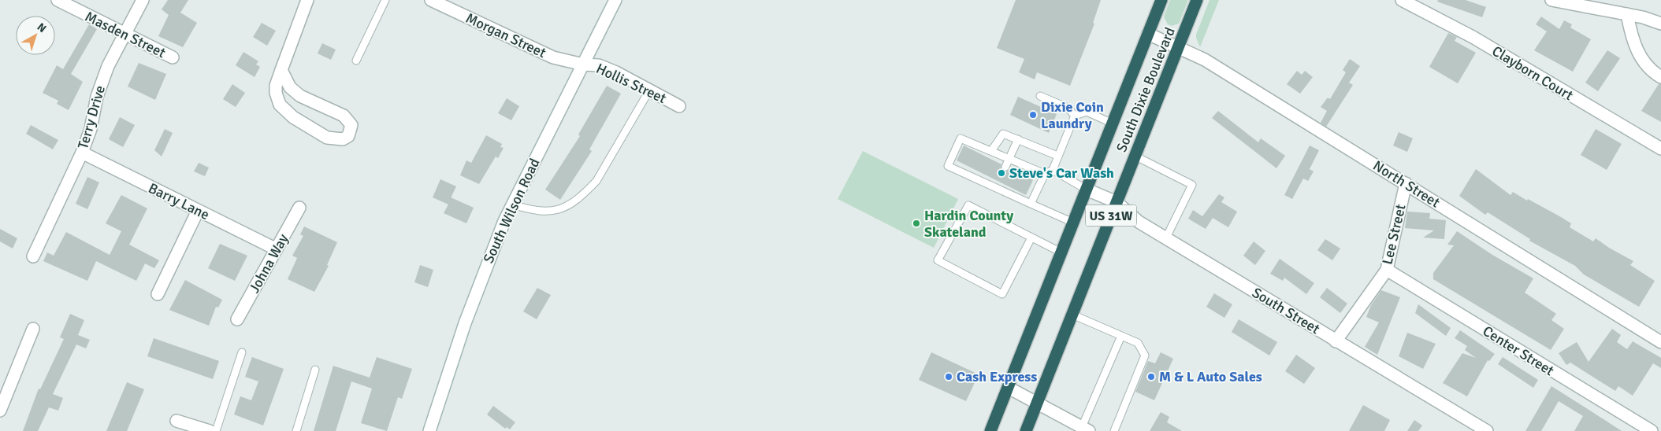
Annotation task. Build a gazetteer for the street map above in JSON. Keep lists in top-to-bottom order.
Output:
{
  "streets": {
    "highway": ["South Dixie Boulevard", "US 31W"],
    "street": [
      "Masden Street",
      "Morgan Street",
      "Clayborn Court",
      "Hollis Street",
      "Terry Drive",
      "North Street",
      "Barry Lane",
      "South Wilson Road",
      "Lee Street",
      "Johna Way",
      "South Street",
      "Center Street"
    ]
  },
  "crossings": [
    ["Masden Street", "Terry Drive"],
    ["Morgan Street", "Hollis Street"],
    ["Morgan Street", "South Wilson Road"],
    ["Hollis Street", "South Wilson Road"],
    ["South Dixie Boulevard", "North Street"],
    ["South Dixie Boulevard", "South Street"],
    ["Terry Drive", "Barry Lane"],
    ["North Street", "Lee Street"],
    ["Barry Lane", "Johna Way"],
    ["Lee Street", "South Street"],
    ["Lee Street", "Center Street"]
  ],
  "places": [
    "Dixie Coin Laundry",
    "Steve's Car Wash",
    "Hardin County Skateland",
    "Cash Express",
    "M & L Auto Sales"
  ],
  "north": "top right"
}
